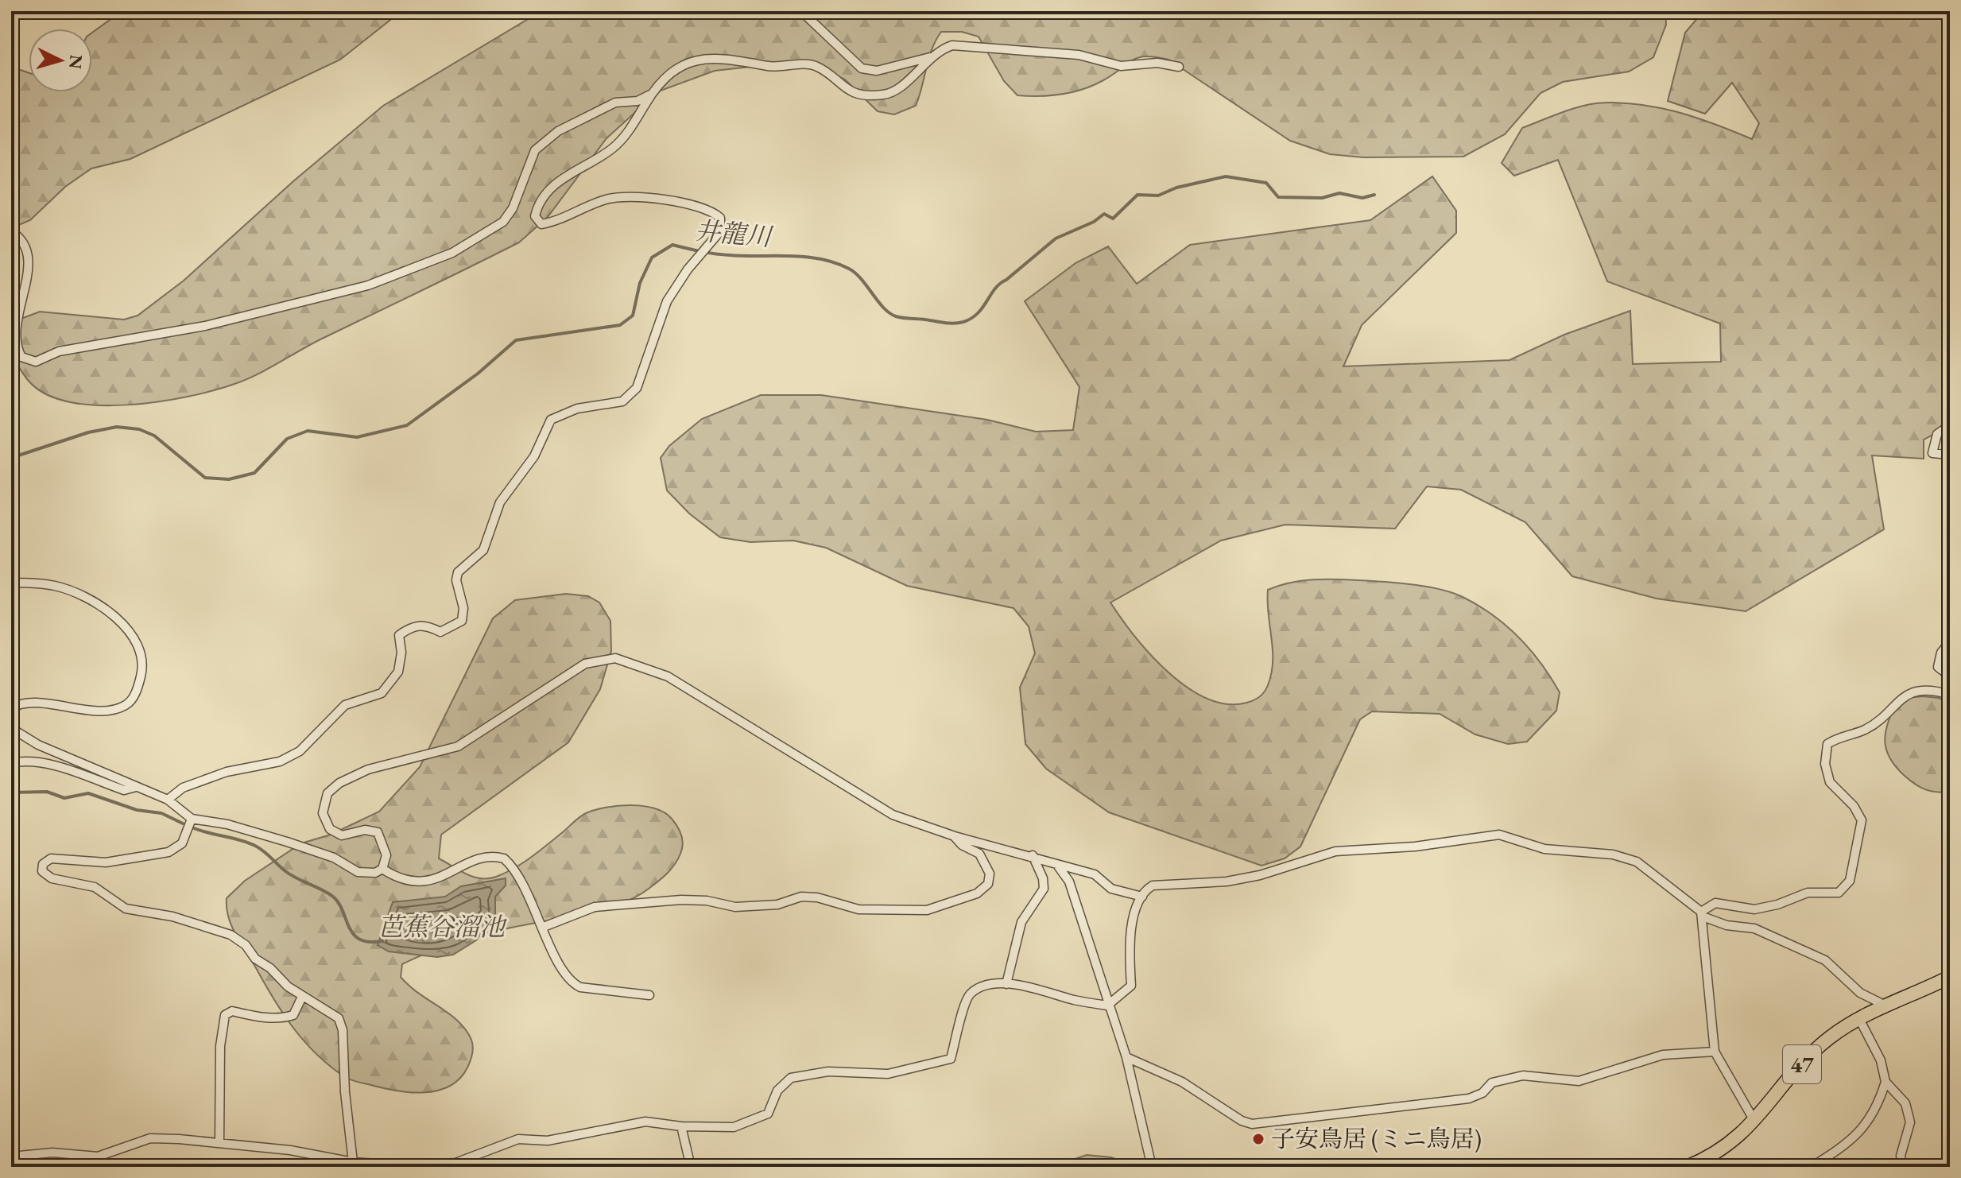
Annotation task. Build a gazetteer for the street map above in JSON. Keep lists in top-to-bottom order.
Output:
{
  "streets": {
    "main road": ["47"]
  },
  "water": ["井龍川", "芭蕉谷溜池"],
  "places": ["子安鳥居 (ミニ鳥居)"],
  "north": "right"
}
